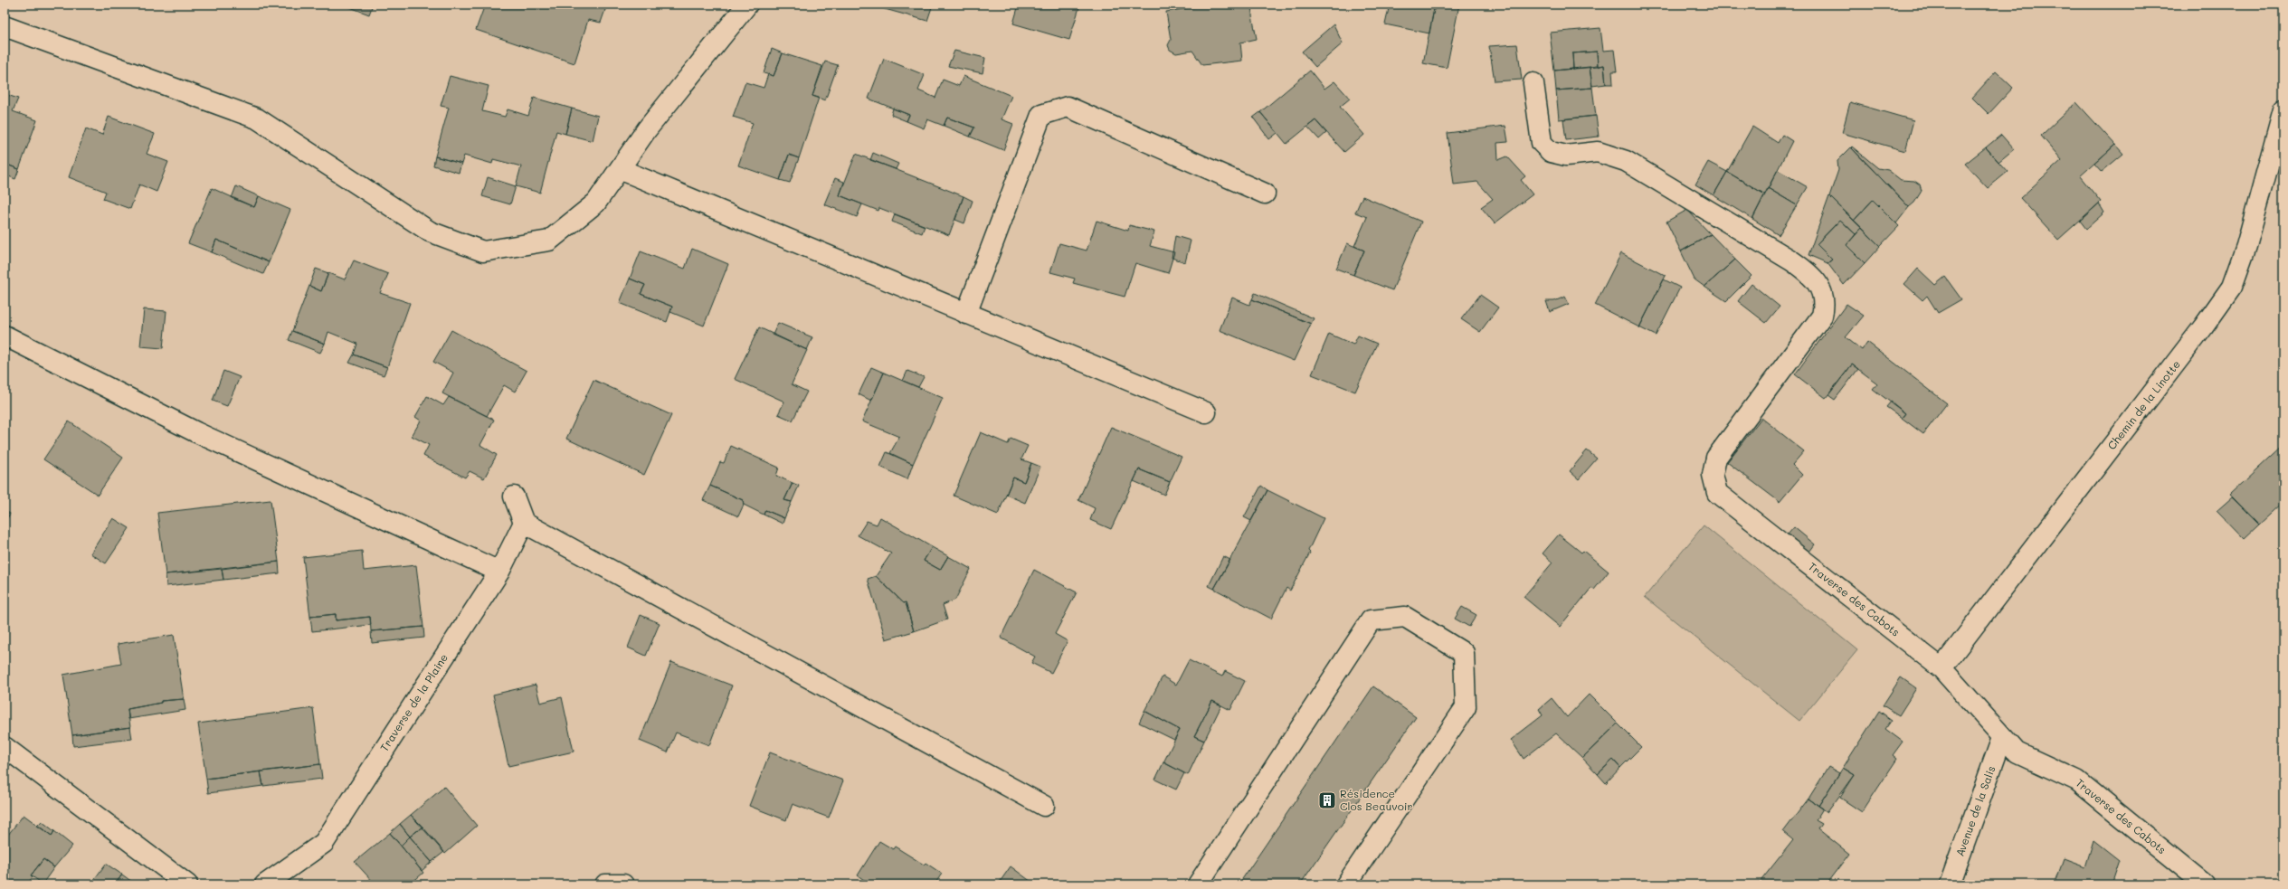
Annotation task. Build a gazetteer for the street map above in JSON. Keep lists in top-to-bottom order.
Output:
{
  "streets": {
    "street": [
      "Chemin de la Linotte",
      "Traverse des Cabots",
      "Traverse de la Plaine",
      "Avenue de la Salis"
    ]
  },
  "crossings": [
    ["Chemin de la Linotte", "Traverse des Cabots"],
    ["Traverse des Cabots", "Avenue de la Salis"]
  ],
  "places": {
    "building": ["Résidence Clos Beauvoir"]
  }
}
